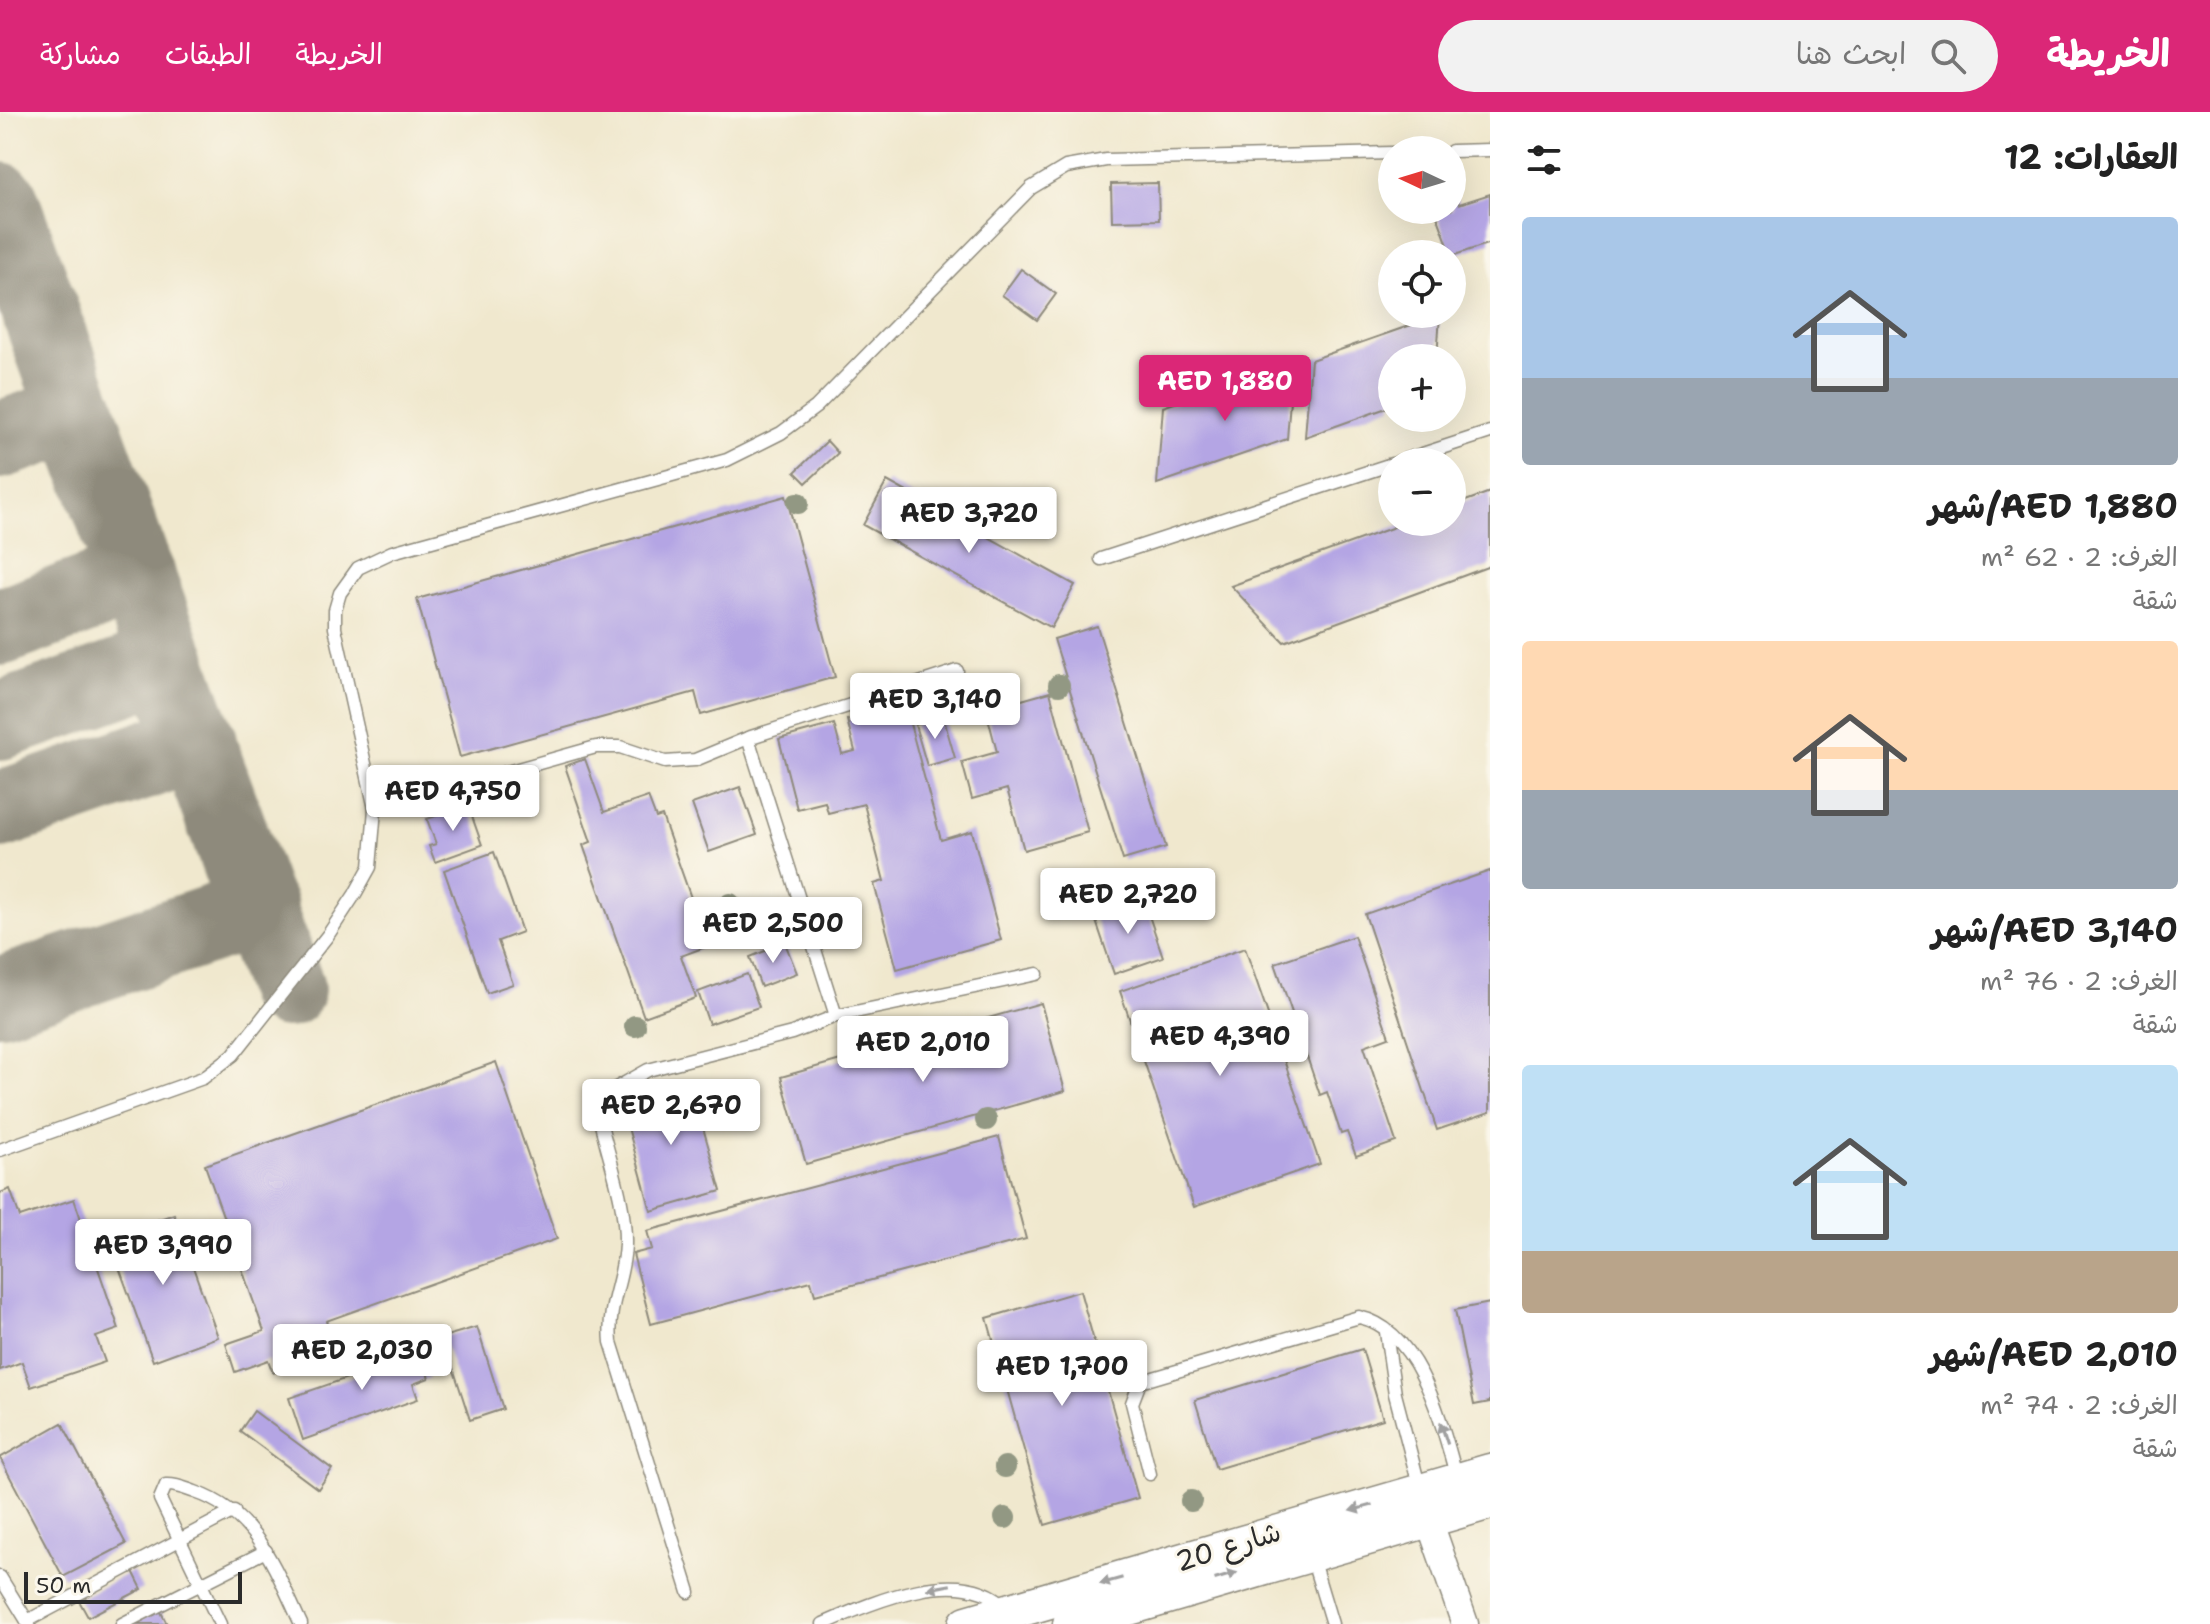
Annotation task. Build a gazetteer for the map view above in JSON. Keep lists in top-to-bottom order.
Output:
{
  "streets": {
    "main road": ["شارع 20"]
  },
  "scale_bar": "50 m",
  "north": "left",
  "page": {
    "header": "الخريطة",
    "search": "ابحث هنا",
    "nav": ["الخريطة", "الطبقات", "مشاركة"],
    "heading": "العقارات: 12",
    "map_buttons": ["+", "−"],
    "list": [
      {
        "name": "AED 1,880/شهر",
        "note": "الغرف: 2 · 62 m² · شقة"
      },
      {
        "name": "AED 3,140/شهر",
        "note": "الغرف: 2 · 76 m² · شقة"
      },
      {
        "name": "AED 2,010/شهر",
        "note": "الغرف: 2 · 74 m² · شقة"
      }
    ],
    "price": [
      "AED 1,880",
      "AED 3,720",
      "AED 3,140",
      "AED 4,750",
      "AED 2,720",
      "AED 2,500",
      "AED 4,390",
      "AED 2,010",
      "AED 2,670",
      "AED 3,990",
      "AED 2,030",
      "AED 1,700"
    ],
    "scale": "50 m"
  }
}
